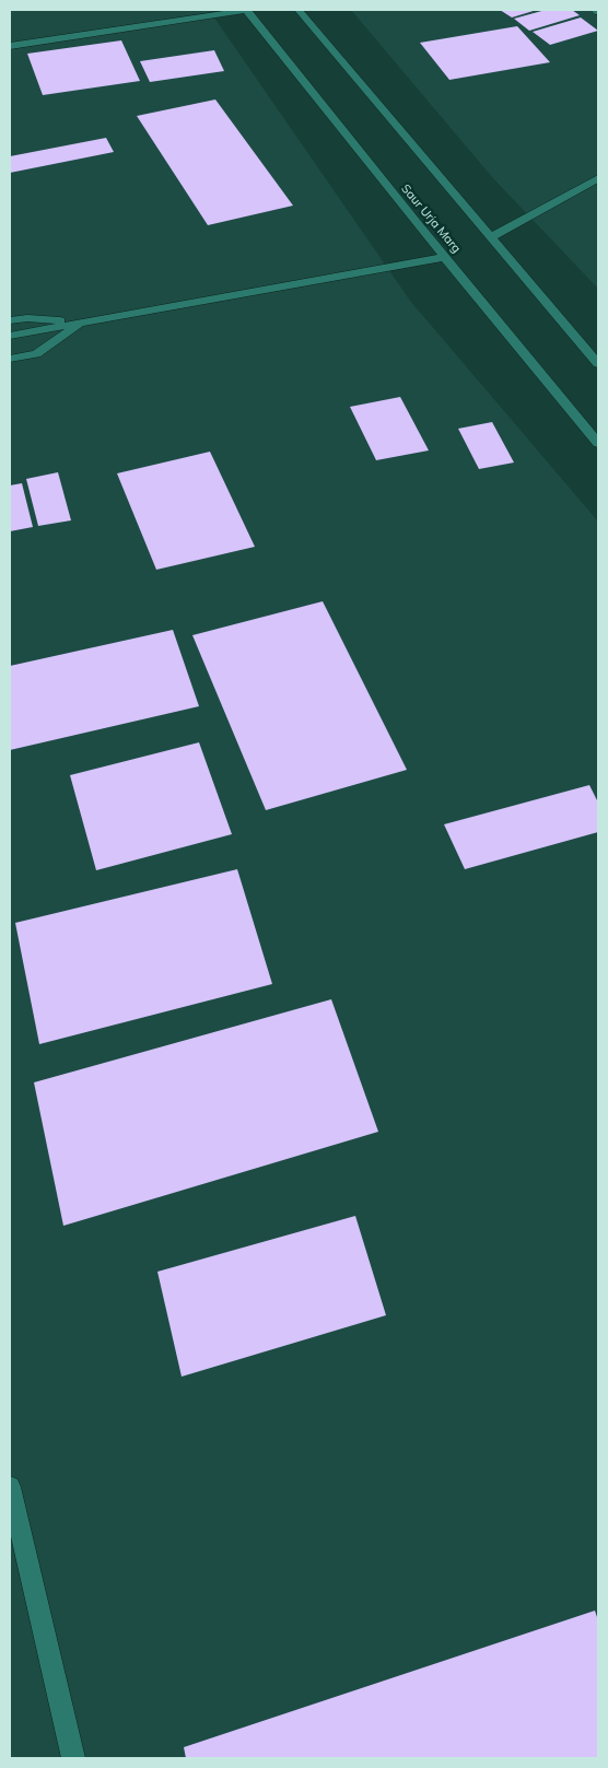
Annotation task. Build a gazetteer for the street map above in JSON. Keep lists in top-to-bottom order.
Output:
{
  "streets": {
    "street": ["Saur Urja Marg"]
  }
}
